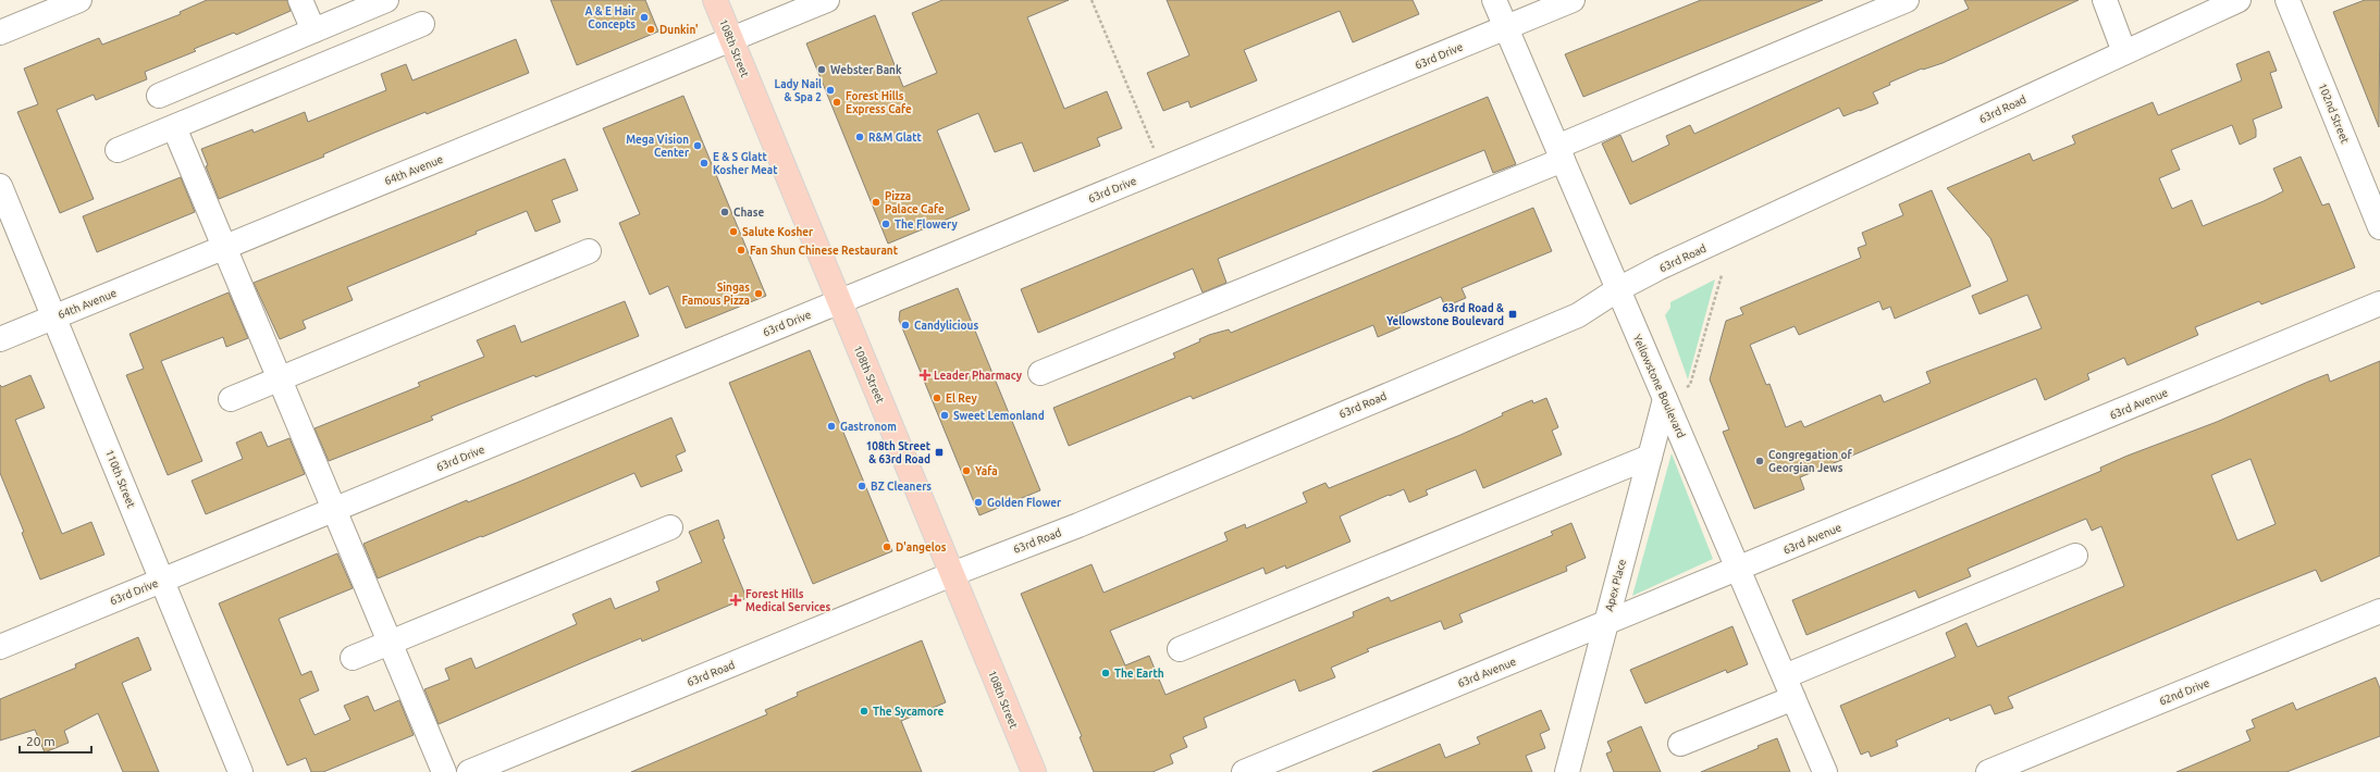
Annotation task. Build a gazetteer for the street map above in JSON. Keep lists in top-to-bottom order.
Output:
{
  "streets": {
    "main road": ["108th Street"],
    "street": [
      "63rd Drive",
      "63rd Road",
      "102nd Street",
      "64th Avenue",
      "Yellowstone Boulevard",
      "63rd Avenue",
      "110th Street",
      "Apex Place",
      "62nd Drive"
    ]
  },
  "crossings": [
    ["108th Street", "63rd Drive"],
    ["108th Street", "63rd Road"],
    ["108th Street", "64th Avenue"],
    ["63rd Drive", "Yellowstone Boulevard"],
    ["63rd Drive", "110th Street"],
    ["63rd Road", "Yellowstone Boulevard"],
    ["64th Avenue", "110th Street"],
    ["Yellowstone Boulevard", "63rd Avenue"],
    ["Yellowstone Boulevard", "Apex Place"],
    ["63rd Avenue", "Apex Place"]
  ],
  "places": {
    "other": [
      "A & E Hair Concepts",
      "Dunkin'",
      "Webster Bank",
      "Lady Nail & Spa 2",
      "Forest Hills Express Cafe",
      "R&M Glatt",
      "Mega Vision Center",
      "E & S Glatt Kosher Meat",
      "Pizza Palace Cafe",
      "Chase",
      "The Flowery",
      "Salute Kosher",
      "Fan Shun Chinese Restaurant",
      "Singas Famous Pizza",
      "Candylicious",
      "El Rey",
      "Sweet Lemonland",
      "Gastronom",
      "Congregation of Georgian Jews",
      "Yafa",
      "BZ Cleaners",
      "Golden Flower",
      "D'angelos",
      "The Earth",
      "The Sycamore"
    ],
    "transit": ["63rd Road & Yellowstone Boulevard", "108th Street & 63rd Road"],
    "health": ["Leader Pharmacy", "Forest Hills Medical Services"]
  },
  "scale_bar": "20 m"
}
